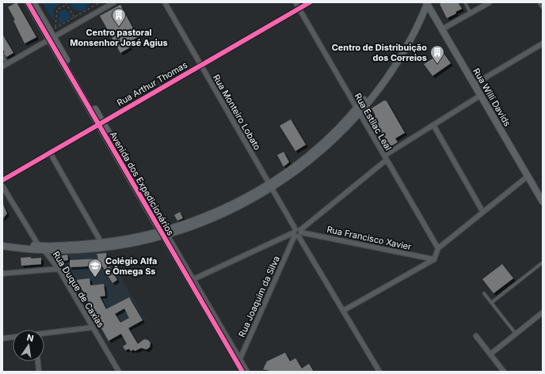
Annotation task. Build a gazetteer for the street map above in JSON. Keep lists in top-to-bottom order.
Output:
{
  "streets": {
    "main road": ["Rua Willi Davids", "Avenida dos Expedicionários"],
    "street": [
      "Rua Arthur Thomas",
      "Rua Monteiro Lobato",
      "Rua Estilac Leal",
      "Rua Francisco Xavier",
      "Rua Duque de Caxias",
      "Rua Joaquim da Silva"
    ]
  },
  "crossings": [
    ["Rua Arthur Thomas", "Rua Monteiro Lobato"],
    ["Rua Arthur Thomas", "Rua Estilac Leal"],
    ["Rua Arthur Thomas", "Avenida dos Expedicionários"],
    ["Rua Monteiro Lobato", "Rua Francisco Xavier"],
    ["Rua Monteiro Lobato", "Rua Joaquim da Silva"],
    ["Avenida dos Expedicionários", "Rua Joaquim da Silva"],
    ["Rua Francisco Xavier", "Rua Joaquim da Silva"]
  ],
  "places": {
    "building": ["Centro pastoral Monsenhor José Agius", "Centro de Distribuição dos Correios"],
    "school or university": ["Colégio Alfa e Ômega Ss"]
  },
  "north": "top"
}
